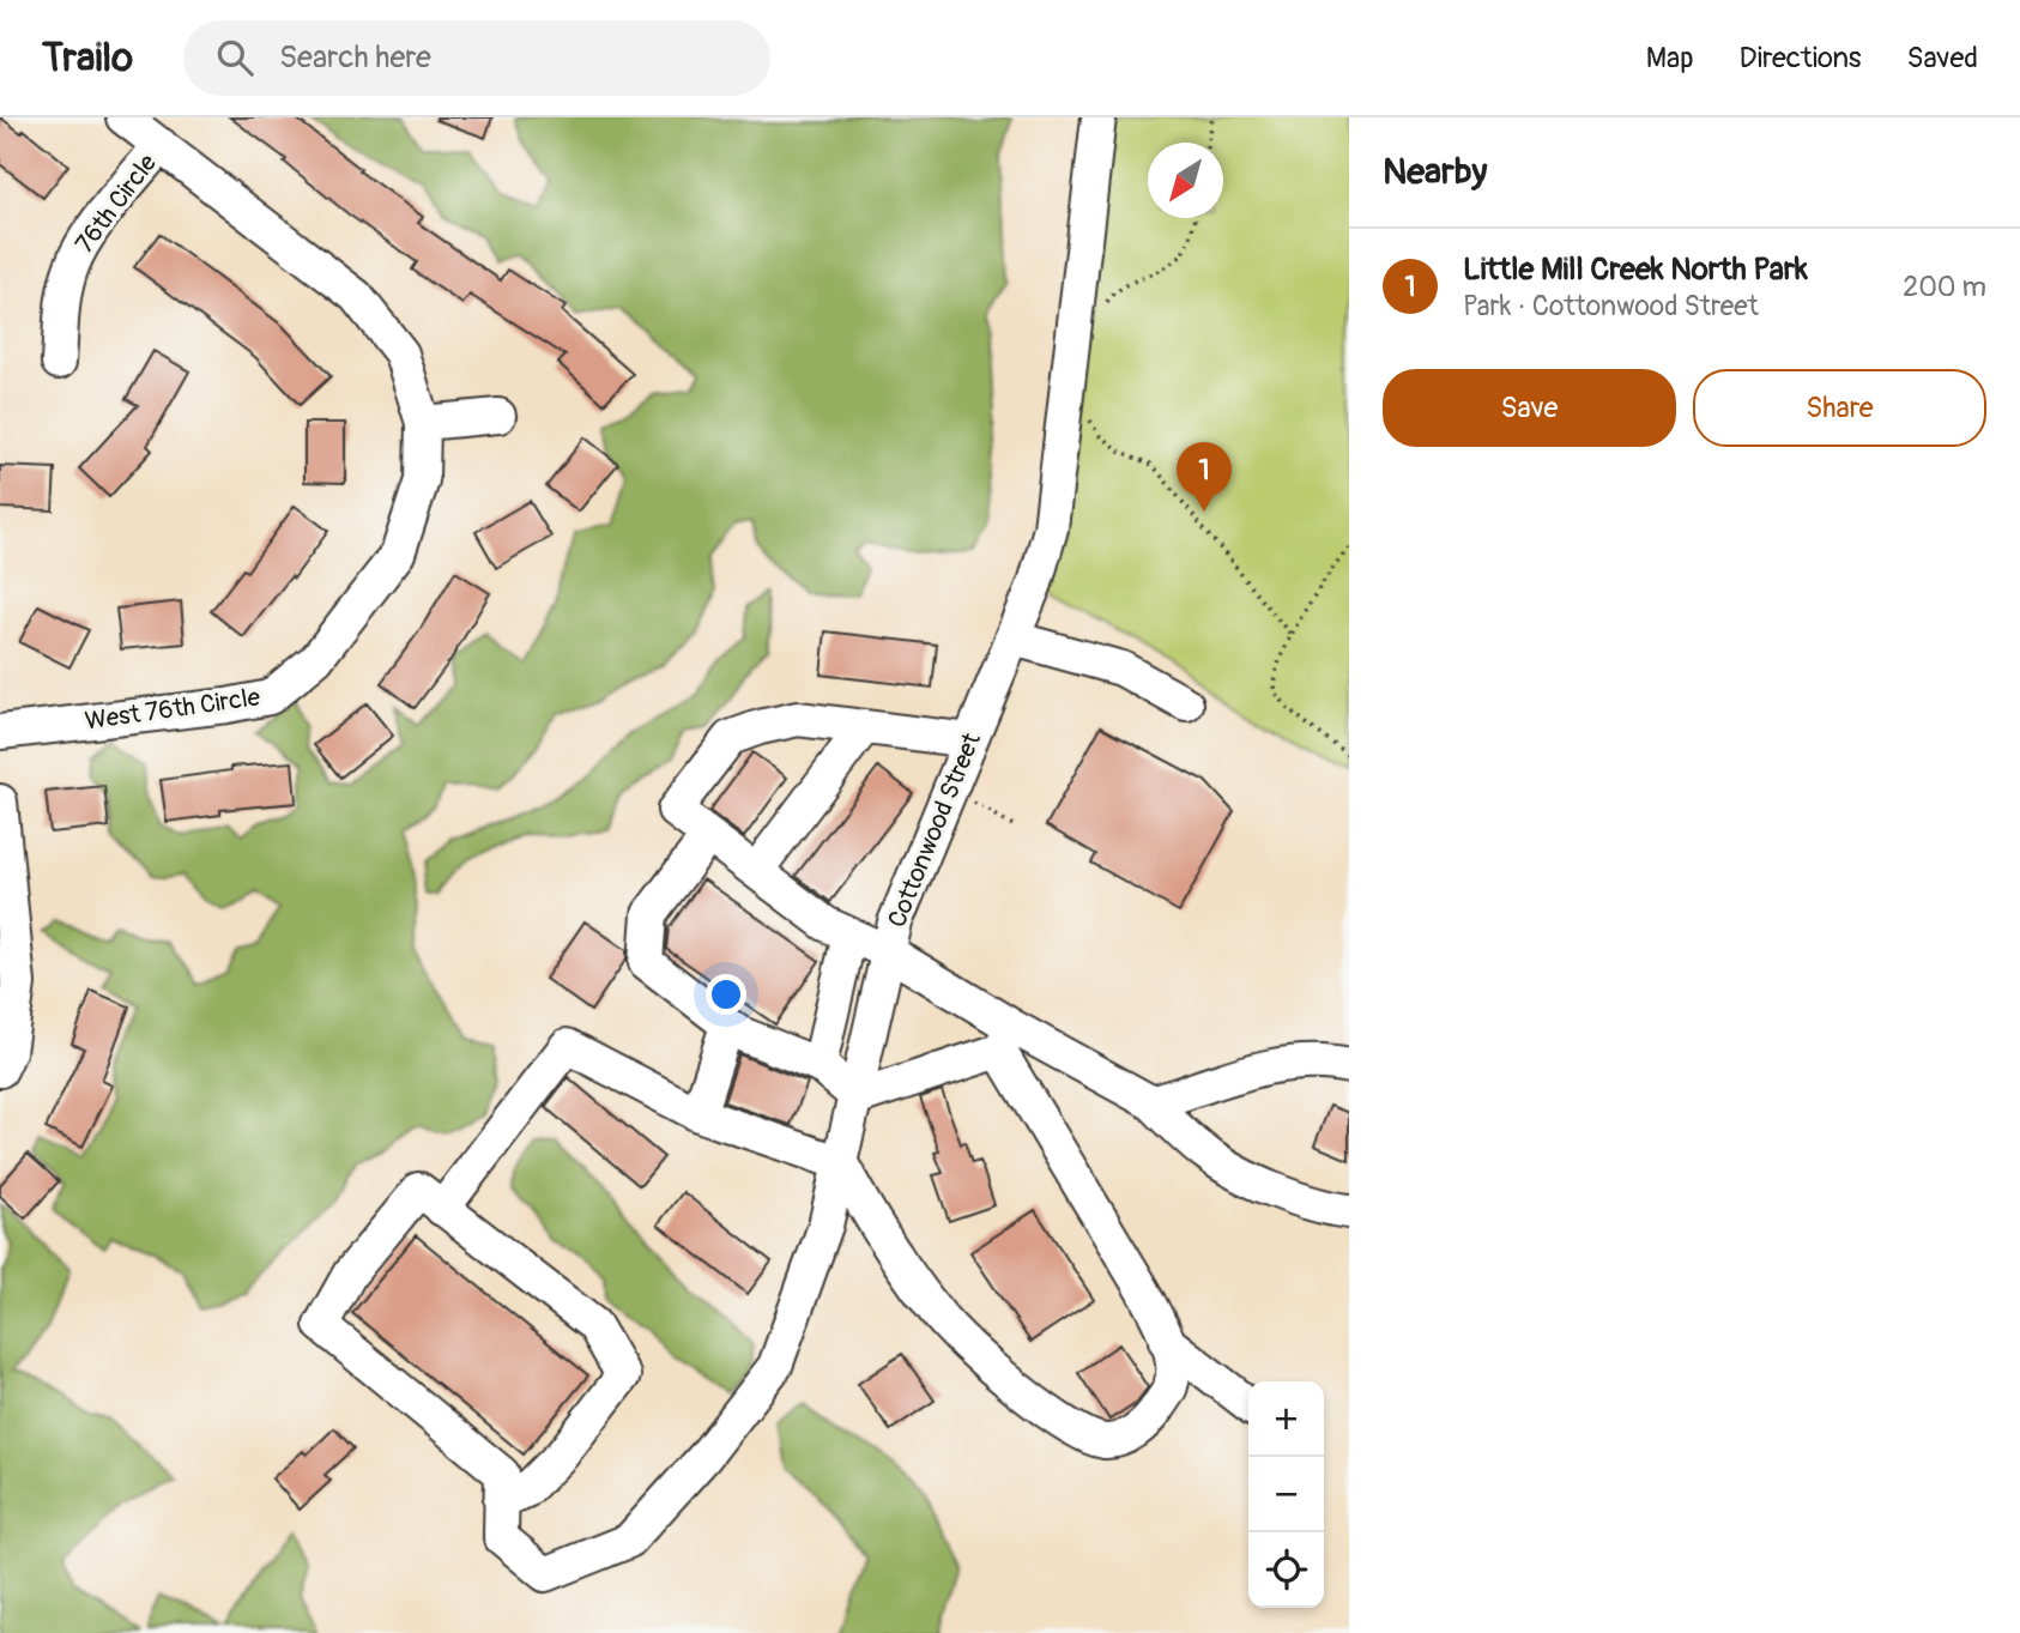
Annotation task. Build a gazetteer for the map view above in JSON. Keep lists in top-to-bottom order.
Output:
{
  "streets": {
    "street": ["76th Circle", "West 76th Circle", "Cottonwood Street"]
  },
  "crossings": [
    ["76th Circle", "West 76th Circle"]
  ],
  "north": "bottom left",
  "page": {
    "header": "Trailo",
    "search": "Search here",
    "nav": ["Map", "Directions", "Saved"],
    "heading": "Nearby",
    "list": [
      {
        "mark": "1",
        "name": "Little Mill Creek North Park",
        "note": "Park · Cottonwood Street",
        "value": "200 m"
      }
    ],
    "buttons": ["Save", "Share"],
    "pins": "1",
    "map_buttons": ["+", "−"]
  }
}
